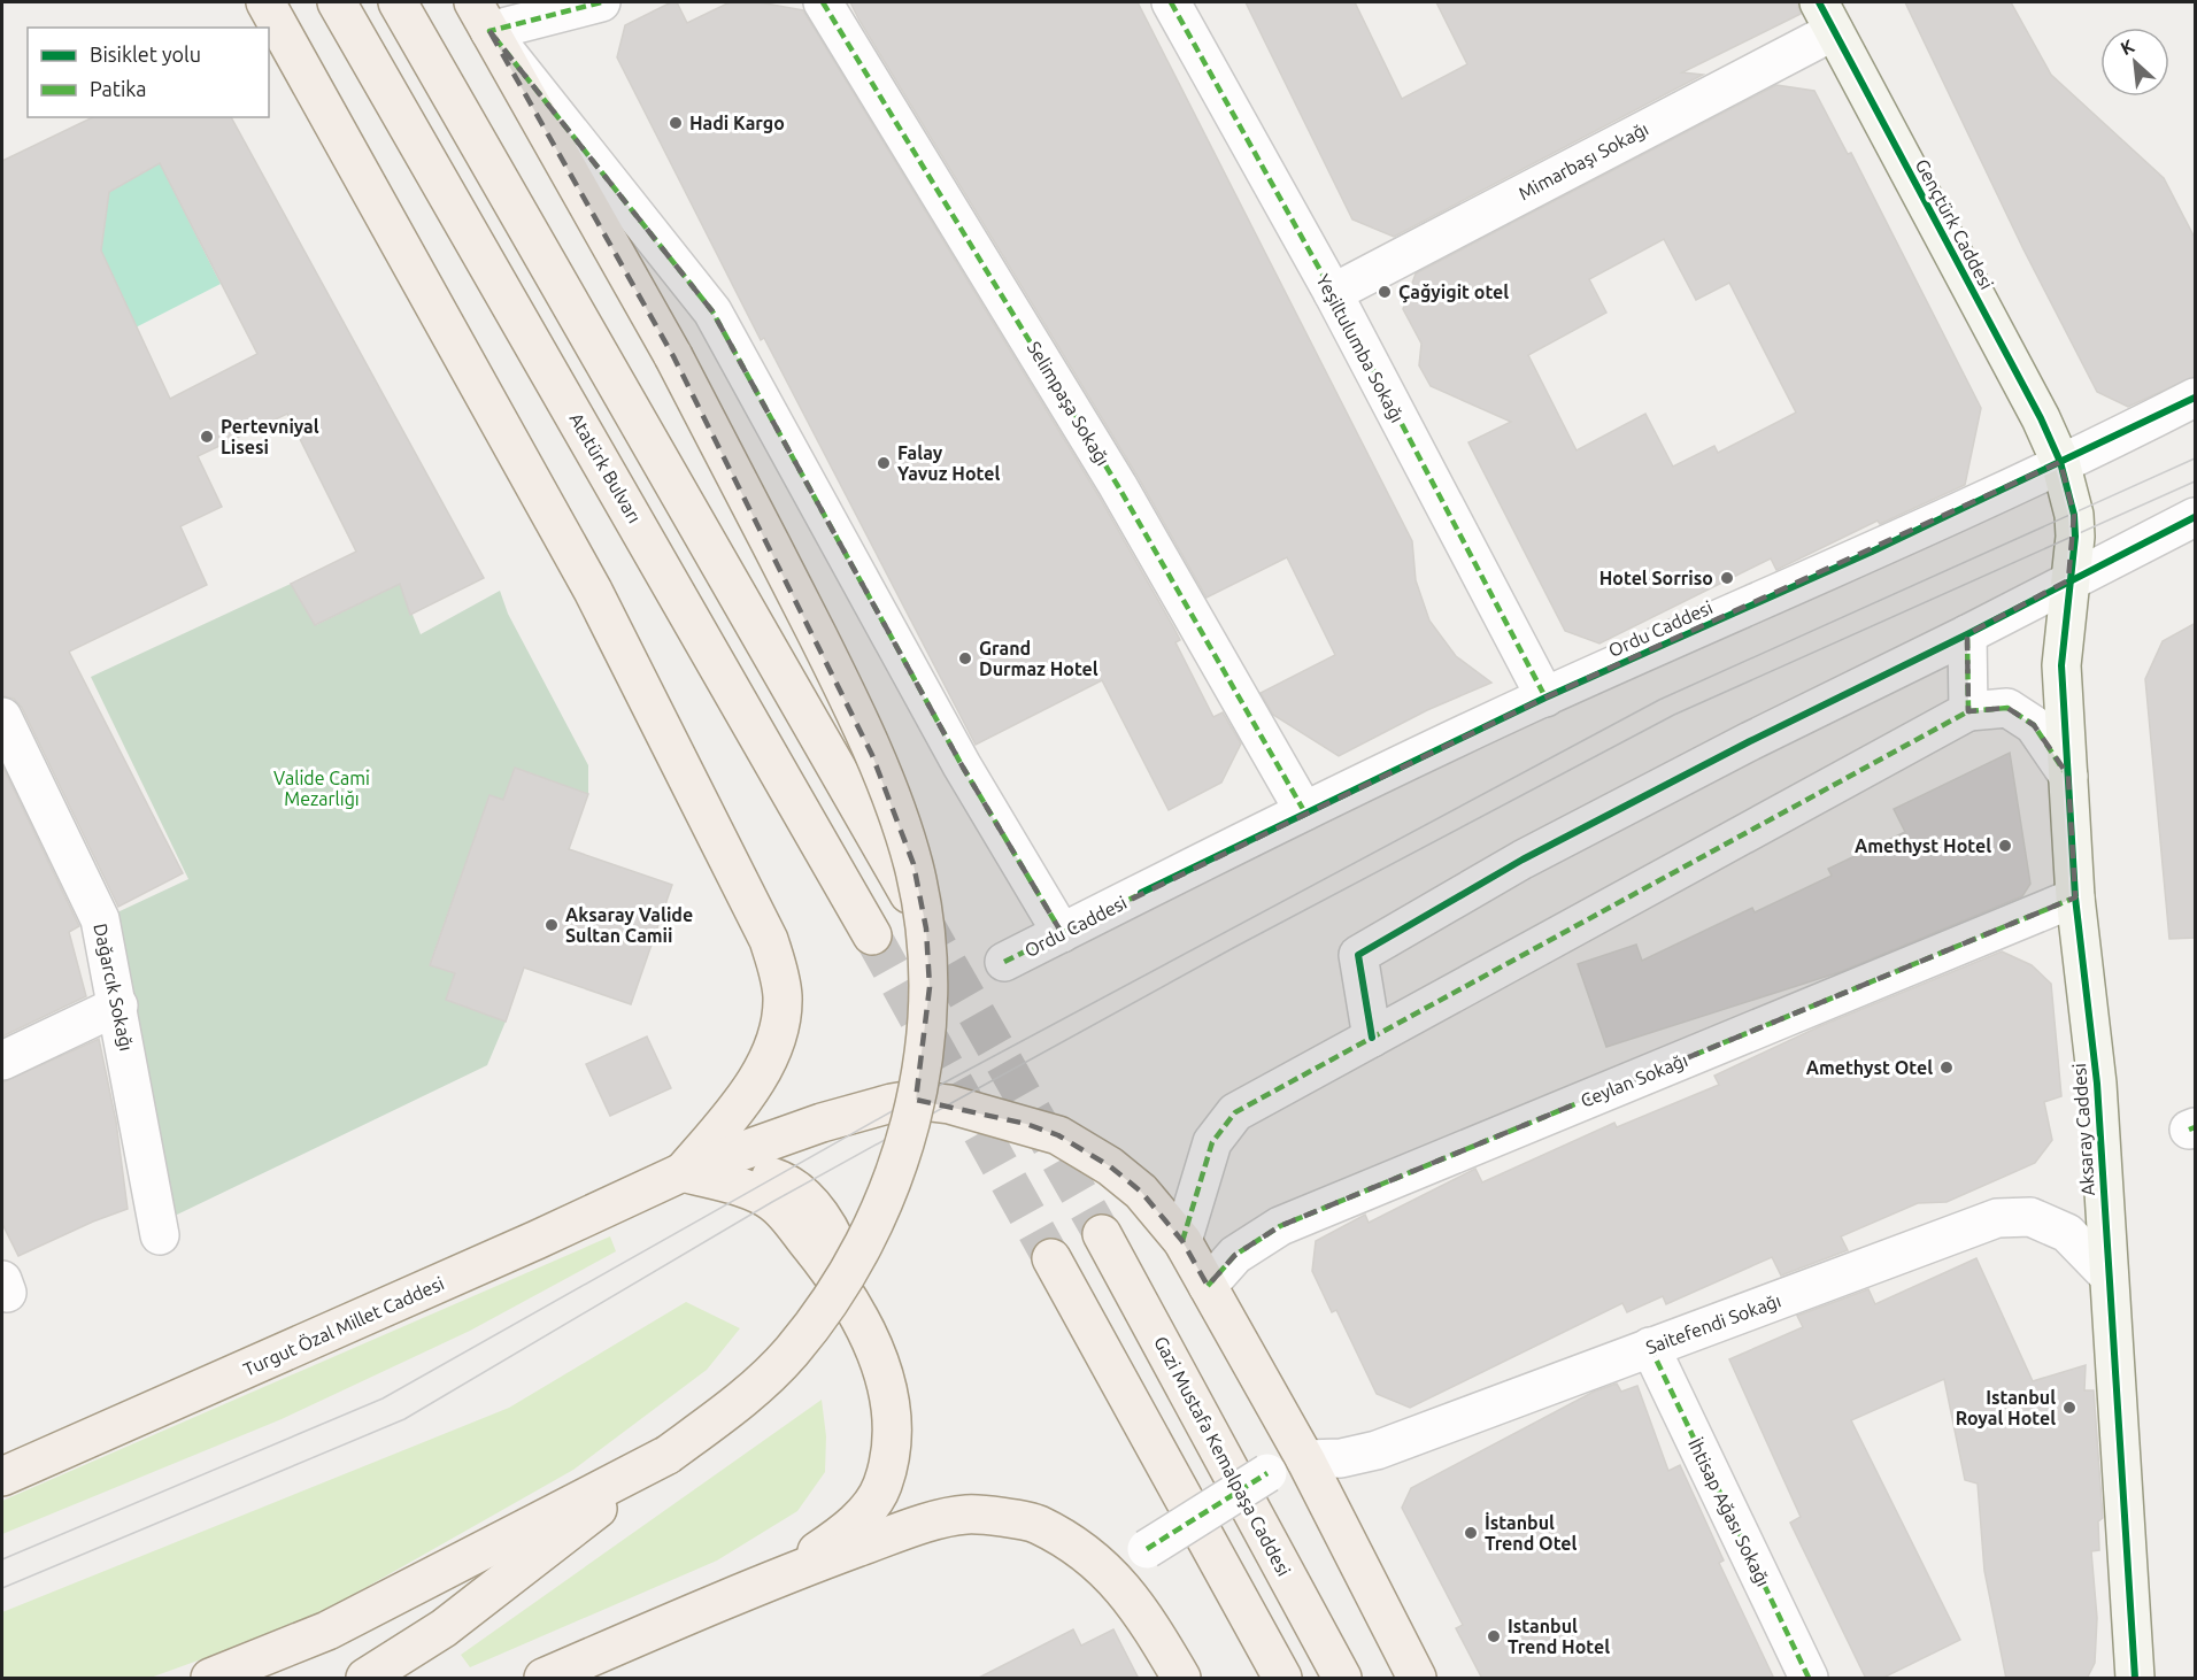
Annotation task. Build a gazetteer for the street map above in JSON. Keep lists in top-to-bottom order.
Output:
{
  "streets": {
    "main road": ["Atatürk Bulvarı", "Turgut Özal Millet Caddesi", "Gazi Mustafa Kemalpaşa Caddesi"],
    "street": [
      "Mimarbaşı Sokağı",
      "Gençtürk Caddesi",
      "Yeşiltulumba Sokağı",
      "Selimpaşa Sokağı",
      "Ordu Caddesi",
      "Dağarcık Sokağı",
      "Ceylan Sokağı",
      "Aksaray Caddesi",
      "Saitefendi Sokağı",
      "İhtisap Ağası Sokağı"
    ]
  },
  "crossings": [
    ["Mimarbaşı Sokağı", "Gençtürk Caddesi"],
    ["Mimarbaşı Sokağı", "Yeşiltulumba Sokağı"],
    ["Gençtürk Caddesi", "Ordu Caddesi"],
    ["Gençtürk Caddesi", "Aksaray Caddesi"],
    ["Yeşiltulumba Sokağı", "Ordu Caddesi"],
    ["Selimpaşa Sokağı", "Ordu Caddesi"],
    ["Ceylan Sokağı", "Aksaray Caddesi"],
    ["Ceylan Sokağı", "Turgut Özal Millet Caddesi"],
    ["Aksaray Caddesi", "Saitefendi Sokağı"],
    ["Saitefendi Sokağı", "Turgut Özal Millet Caddesi"],
    ["Saitefendi Sokağı", "İhtisap Ağası Sokağı"]
  ],
  "parks": ["Valide Cami Mezarlığı"],
  "places": [
    "Hadi Kargo",
    "Çağyigit otel",
    "Pertevniyal Lisesi",
    "Falay Yavuz Hotel",
    "Hotel Sorriso",
    "Grand Durmaz Hotel",
    "Amethyst Hotel",
    "Aksaray Valide Sultan Camii",
    "Amethyst Otel",
    "Istanbul Royal Hotel",
    "İstanbul Trend Otel",
    "Istanbul Trend Hotel"
  ],
  "legend": ["Bisiklet yolu", "Patika"],
  "north": "top left"
}
